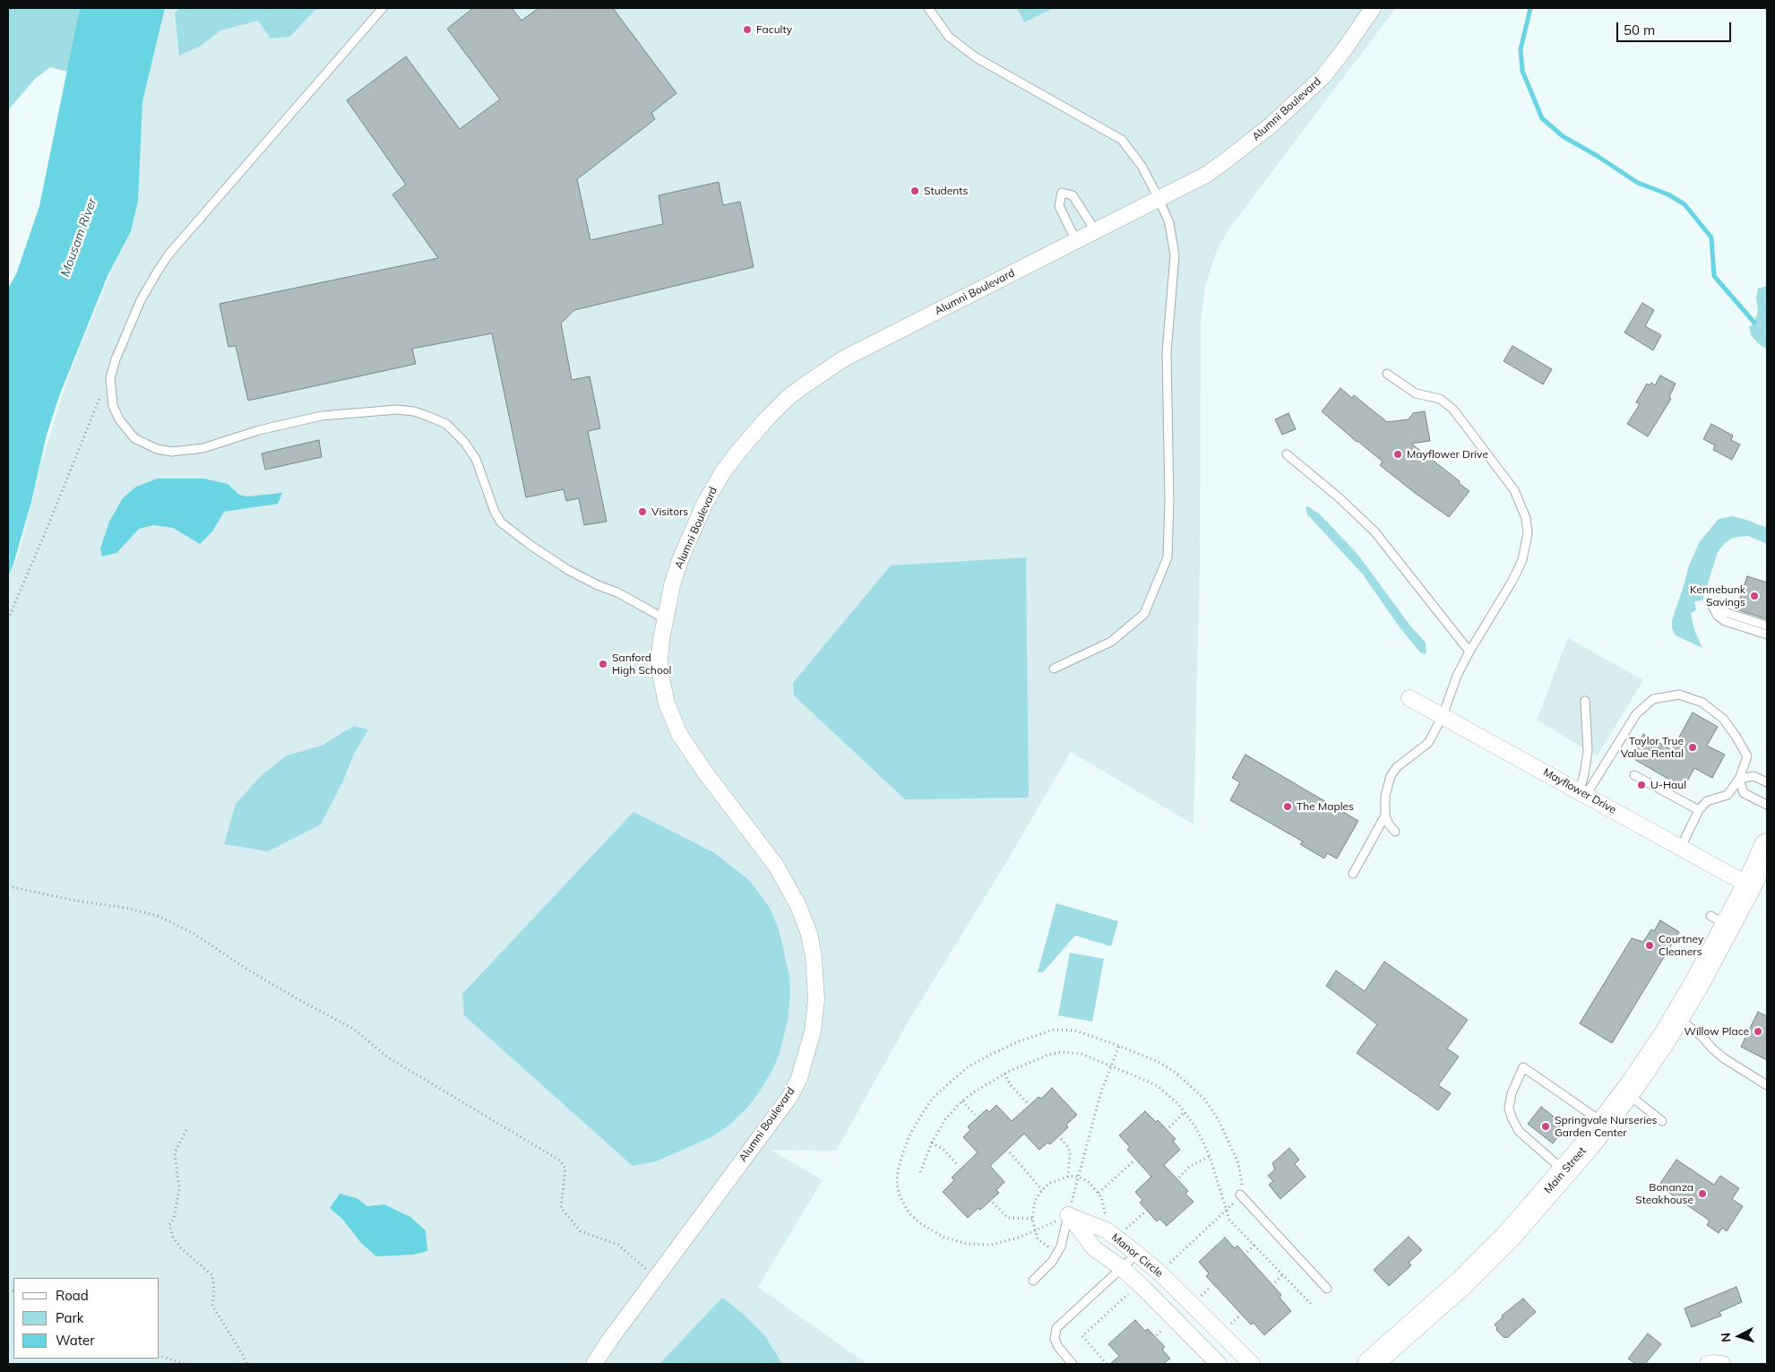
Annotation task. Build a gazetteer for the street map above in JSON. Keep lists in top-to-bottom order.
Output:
{
  "streets": {
    "highway": ["Main Street"],
    "street": ["Alumni Boulevard", "Mayflower Drive", "Manor Circle"]
  },
  "crossings": [
    ["Mayflower Drive", "Main Street"]
  ],
  "water": ["Mousam River"],
  "places": [
    "Faculty",
    "Students",
    "Mayflower Drive",
    "Visitors",
    "Kennebunk Savings",
    "Sanford High School",
    "Taylor True Value Rental",
    "U-Haul",
    "The Maples",
    "Courtney Cleaners",
    "Willow Place",
    "Springvale Nurseries Garden Center",
    "Bonanza Steakhouse"
  ],
  "legend": ["Road", "Park", "Water"],
  "scale_bar": "50 m",
  "north": "left"
}
